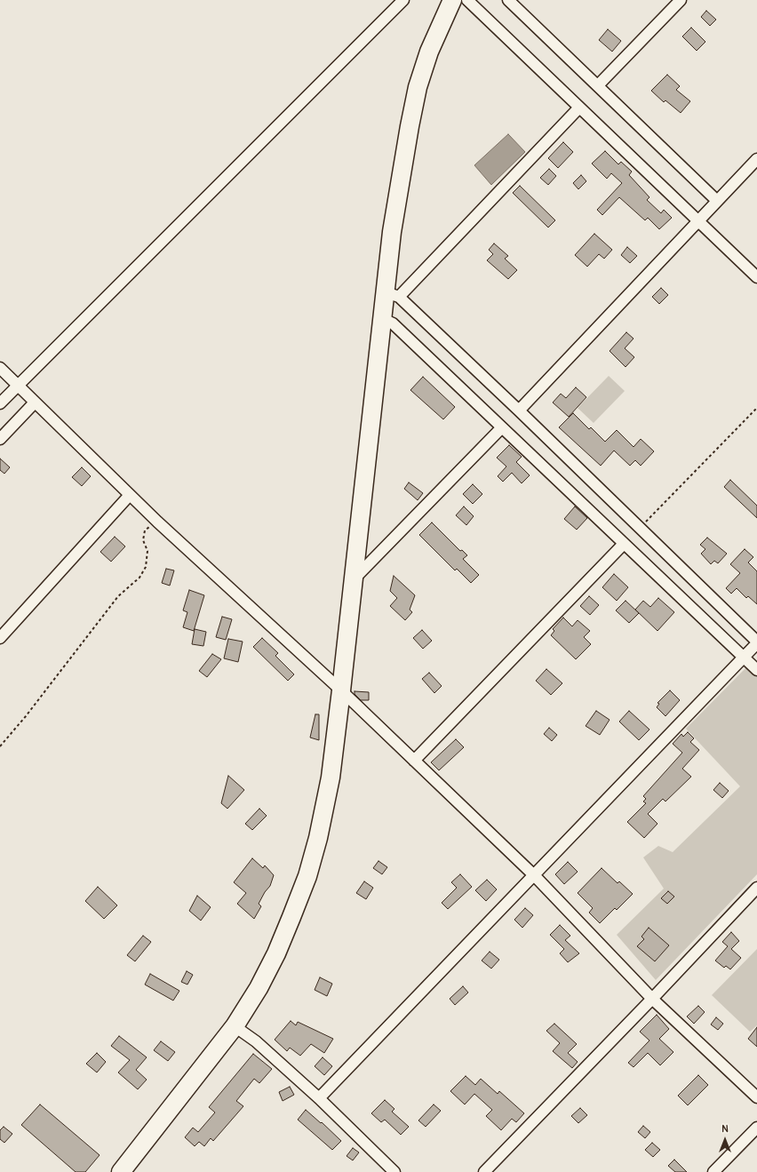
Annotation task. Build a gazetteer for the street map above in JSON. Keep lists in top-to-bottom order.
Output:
{
  "north": "top"
}
